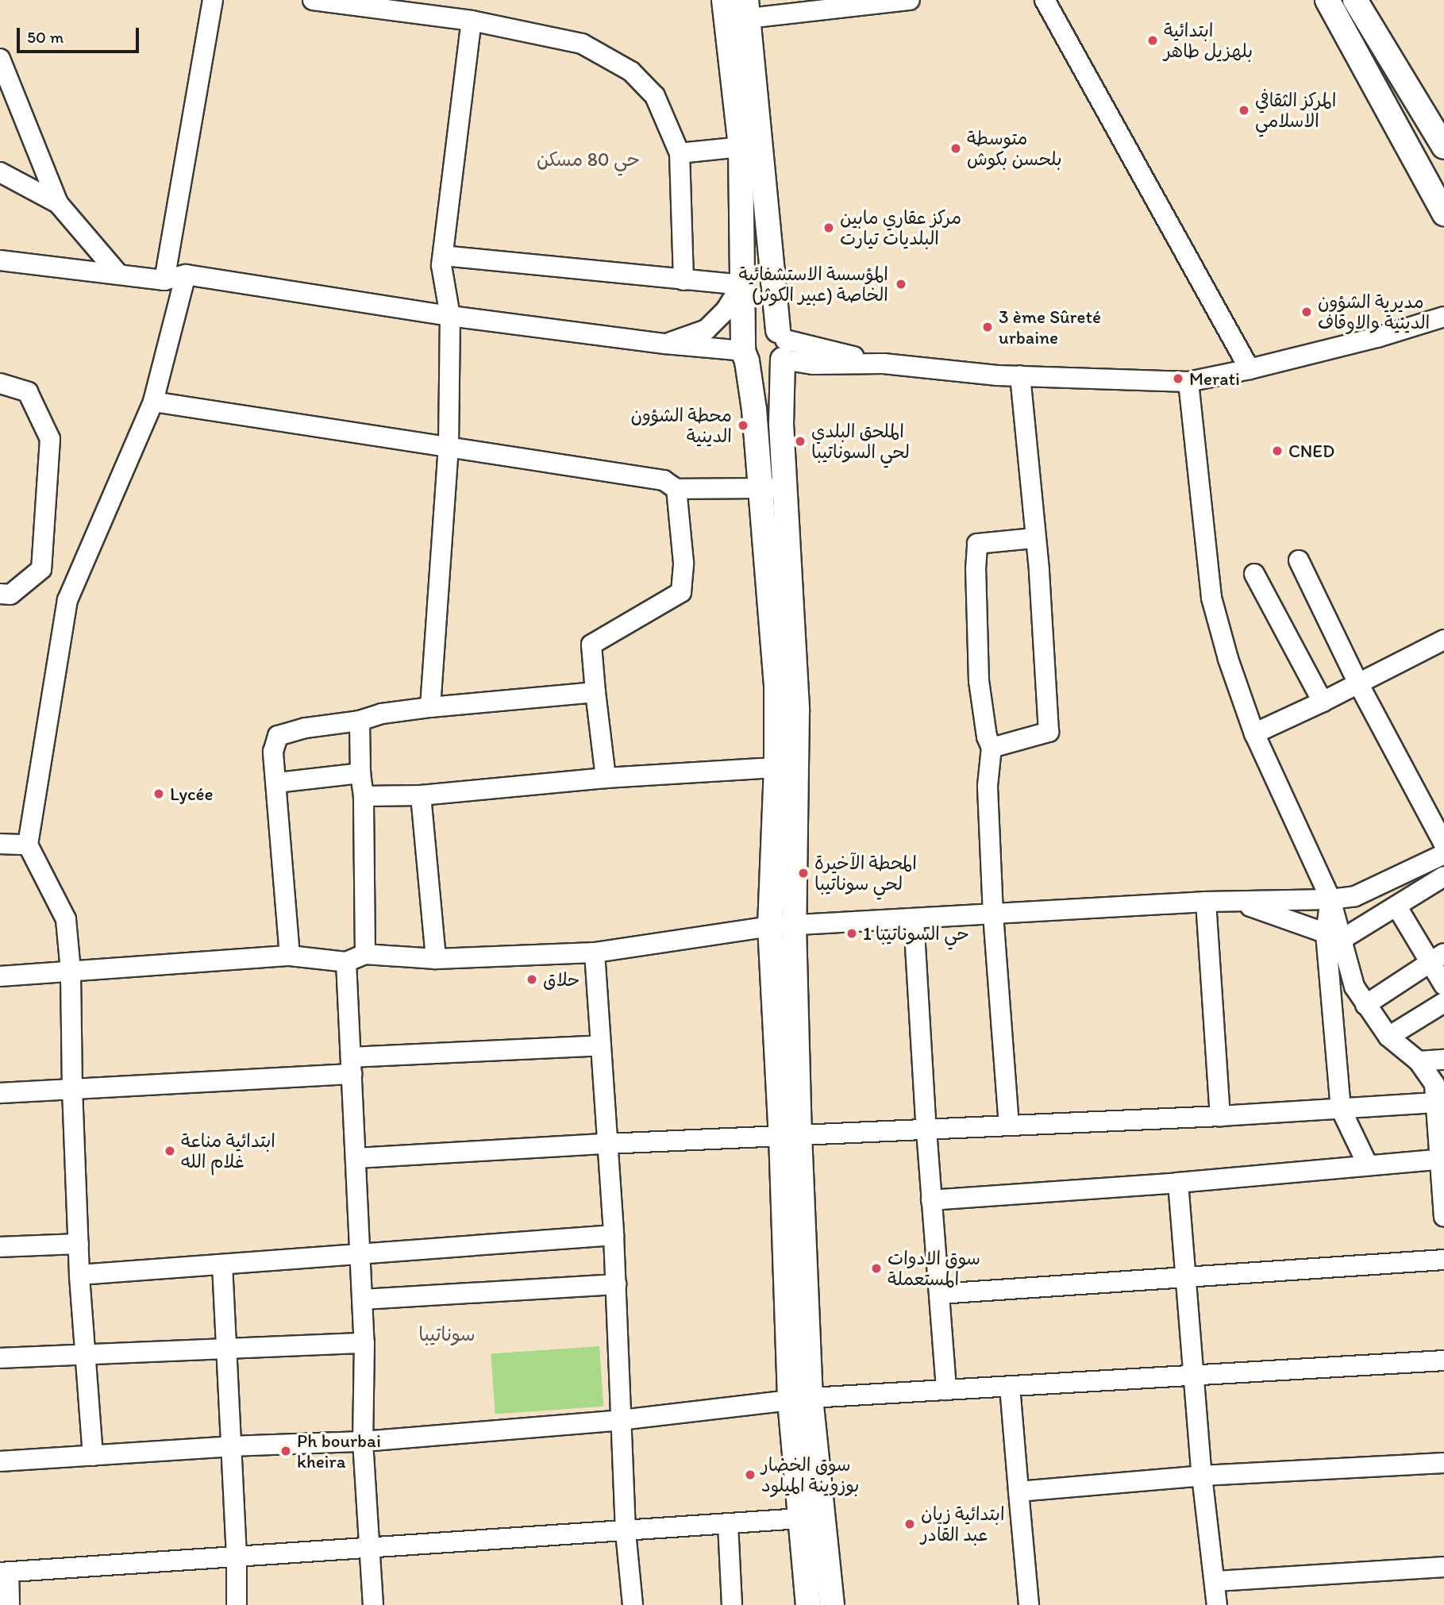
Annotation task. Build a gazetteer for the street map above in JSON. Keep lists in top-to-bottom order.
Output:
{
  "districts": ["حي 80 مسكن", "سوناتيبا"],
  "places": [
    "ابتدائية بلهزيل طاهر",
    "المركز الثقافي الاسلامي",
    "متوسطة بلحسن بكوش",
    "مركز عقاري مابين البلديات تيارت",
    "المؤسسة الاستشفائية الخاصة (عبير الكوثر)",
    "مديرية الشؤون الدينية والاوقاف",
    "3 ème Sûreté urbaine",
    "Merati",
    "محطة الشؤون الدينية",
    "الملحق البلدي لحي السوناتيبا",
    "CNED",
    "Lycée",
    "المحطة الآخيرة لحي سوناتيبا",
    "حي السوناتيبا 1",
    "حلاق",
    "ابتدائية مناعة غلام الله",
    "سوق الادوات المستعملة",
    "Ph bourbai kheira",
    "سوق الخضار بوزوينة الميلود",
    "ابتدائية زيان عبد القادر"
  ],
  "scale_bar": "50 m"
}
